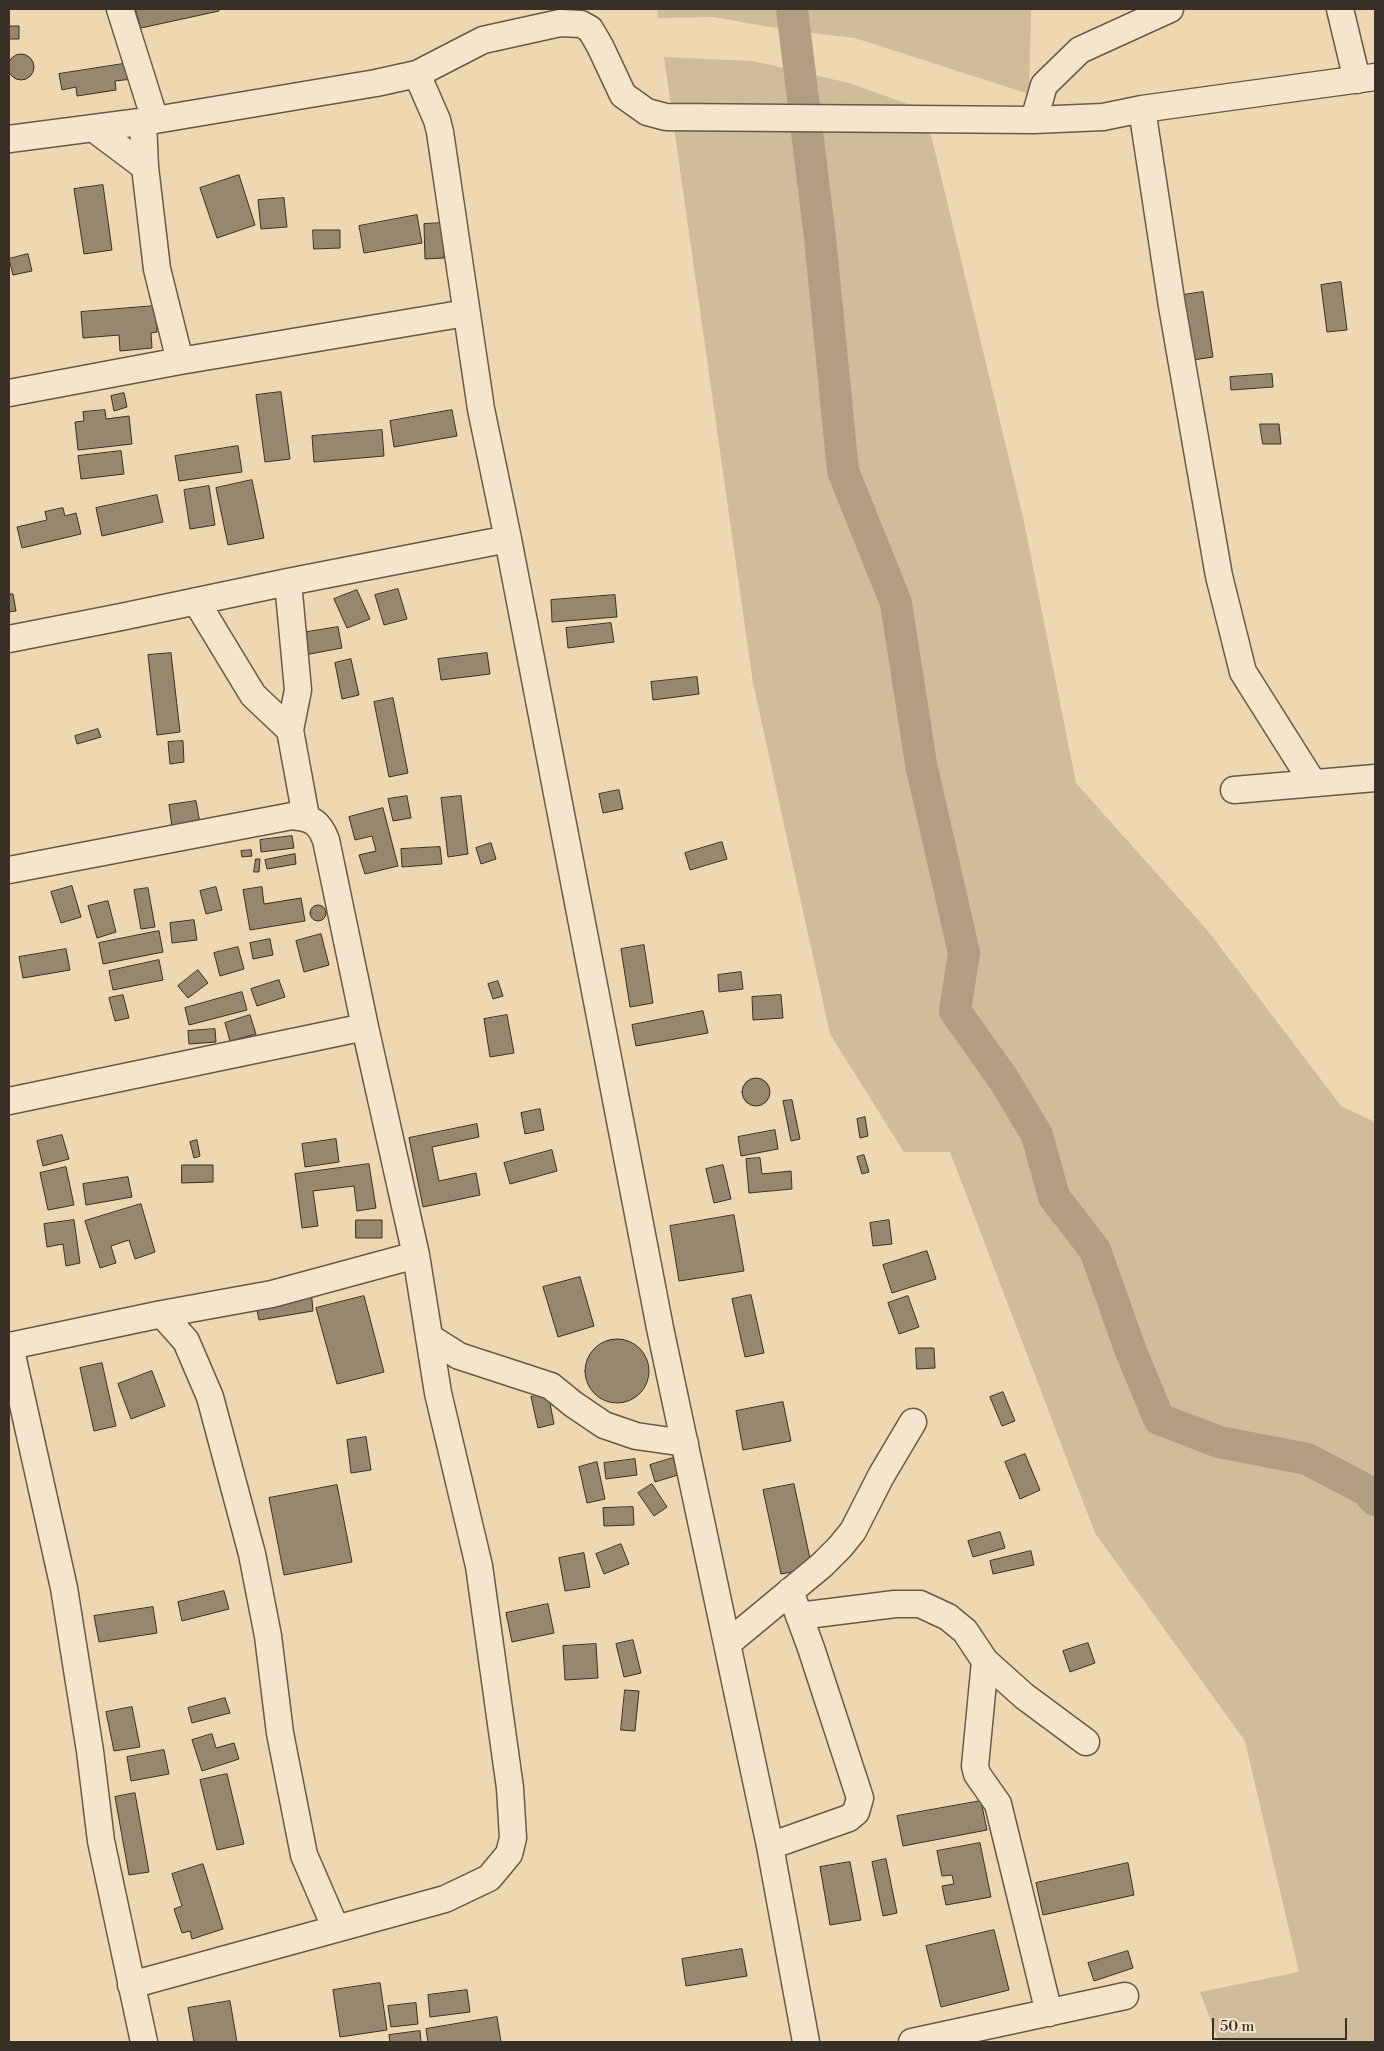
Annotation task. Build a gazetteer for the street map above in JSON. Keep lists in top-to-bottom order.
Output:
{
  "scale_bar": "50 m"
}
